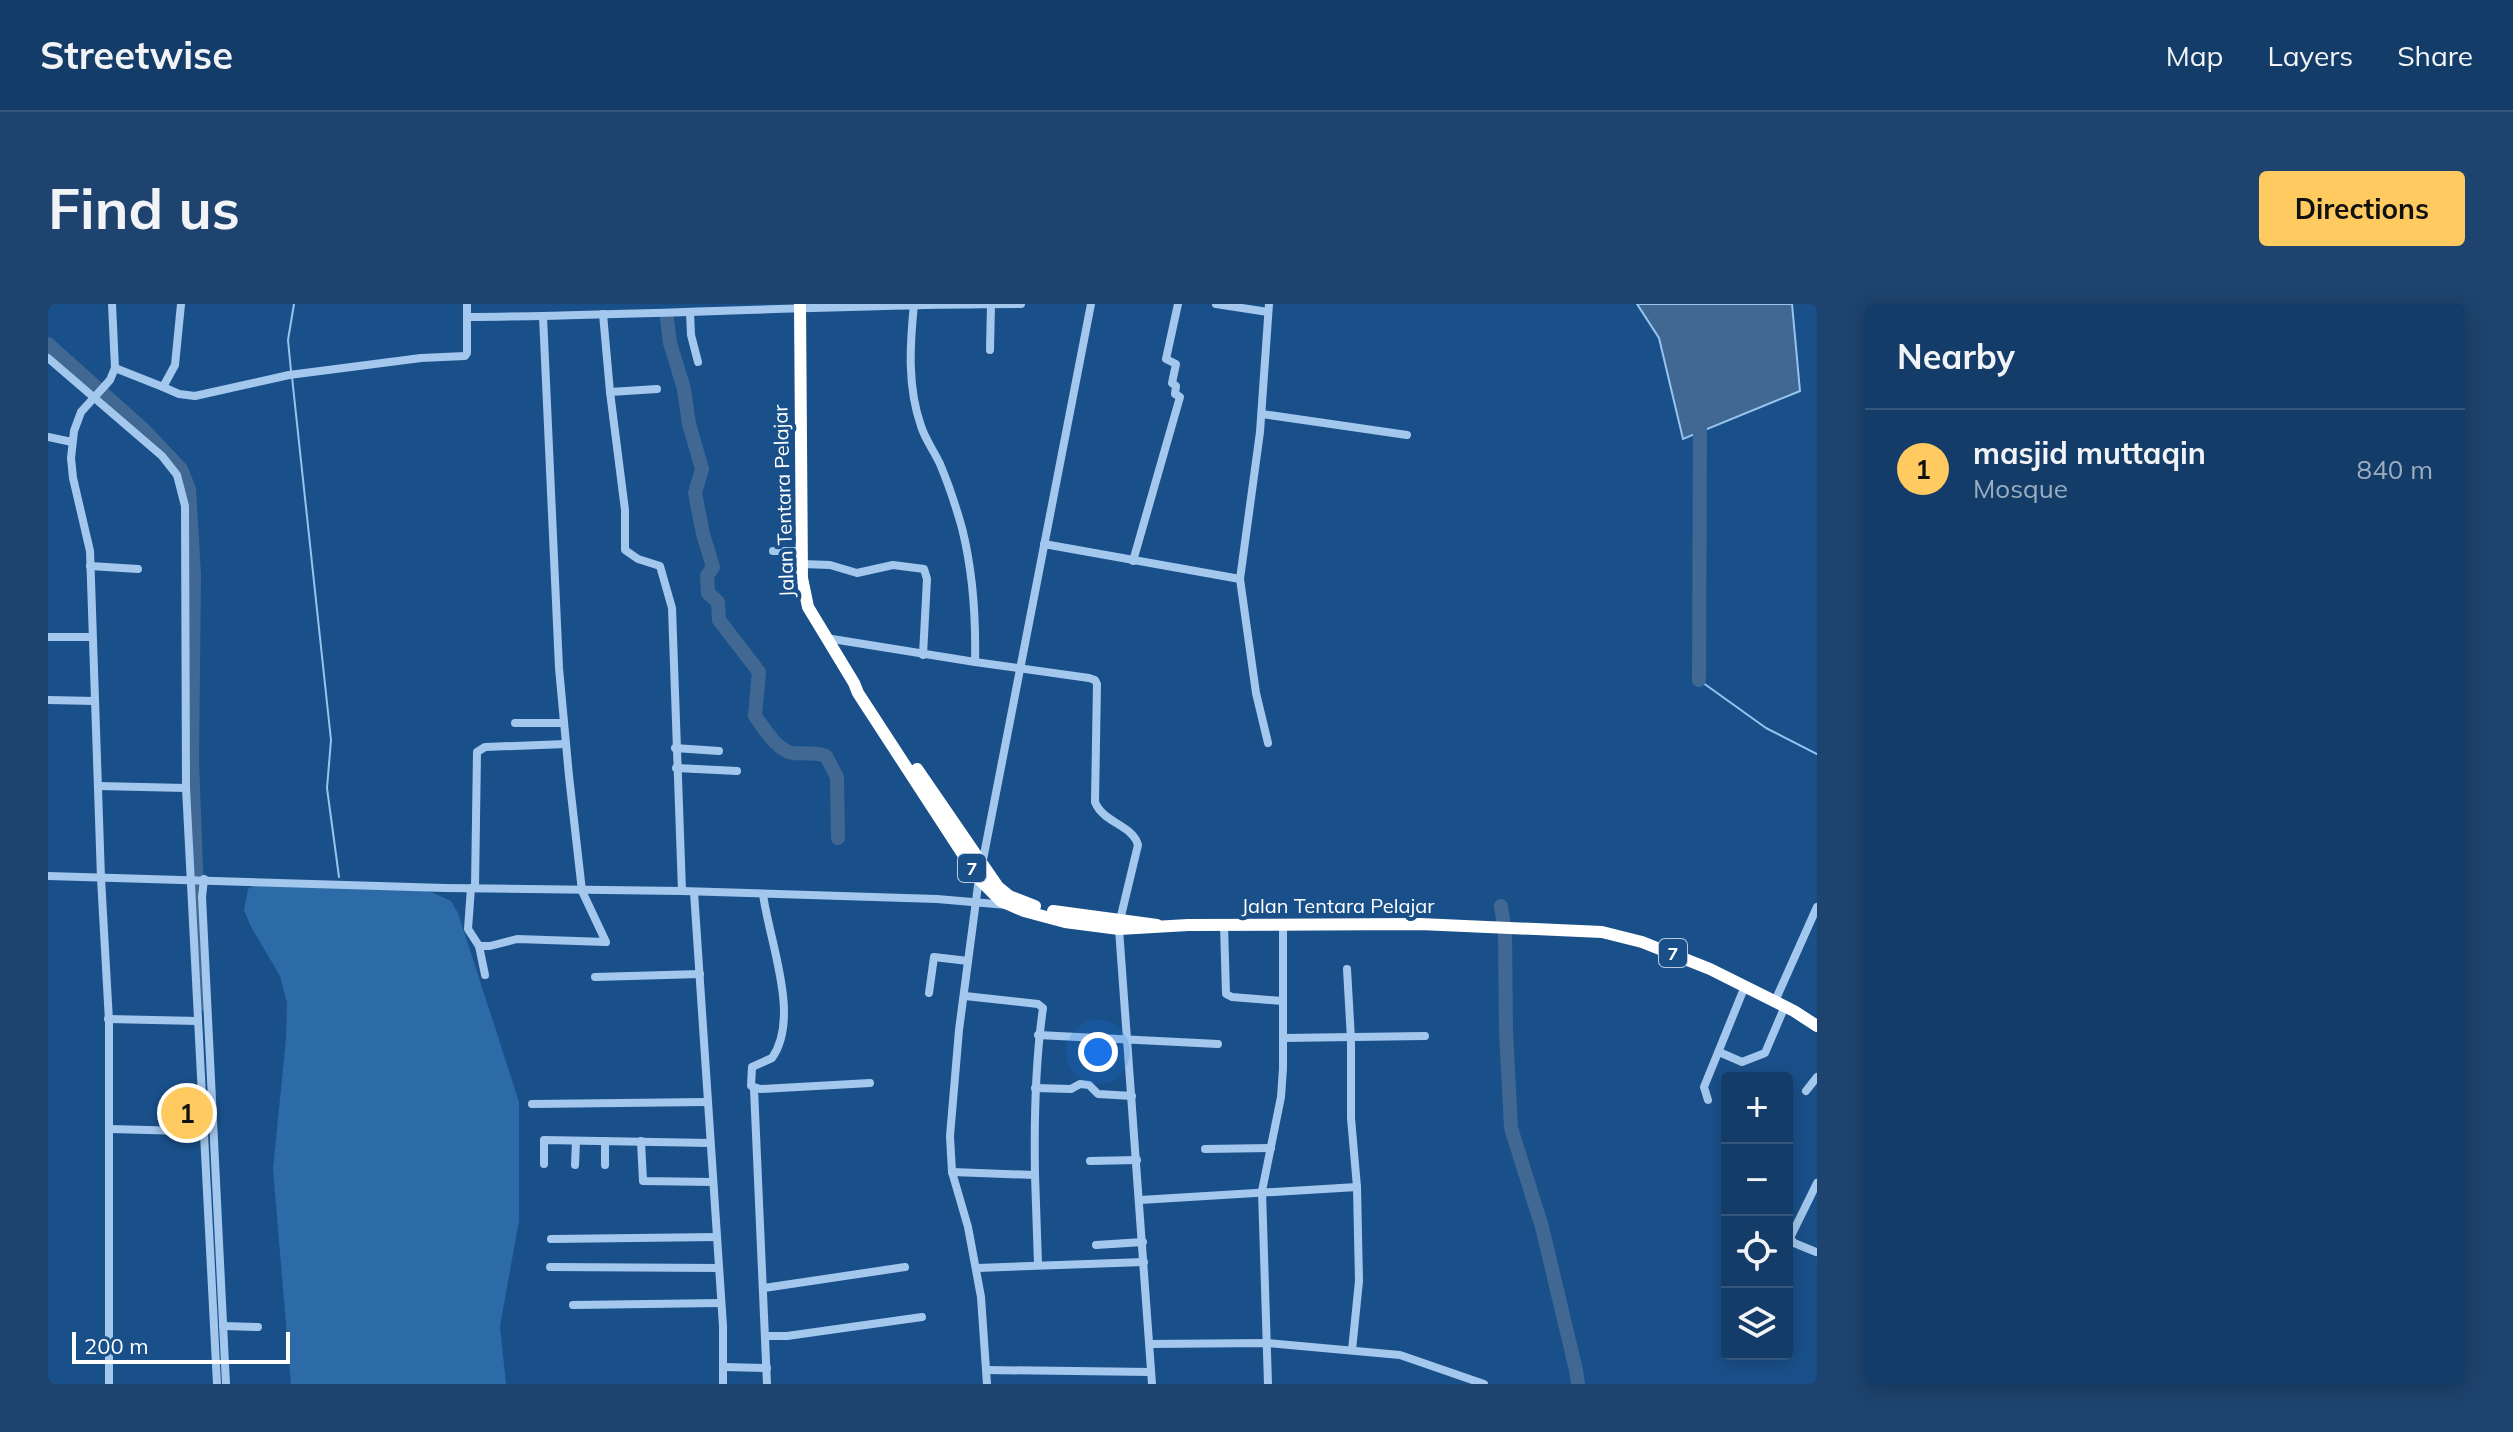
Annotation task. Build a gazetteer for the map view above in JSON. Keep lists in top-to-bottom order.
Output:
{
  "streets": {
    "highway": ["Jalan Tentara Pelajar", "7"]
  },
  "crossings": [
    ["Jalan Tentara Pelajar", "7"]
  ],
  "scale_bar": "200 m",
  "page": {
    "header": "Streetwise",
    "nav": ["Map", "Layers", "Share"],
    "buttons": "Directions",
    "title": "Find us",
    "heading": "Nearby",
    "list": [
      {
        "mark": "1",
        "name": "masjid muttaqin",
        "note": "Mosque",
        "value": "840 m"
      }
    ],
    "map_buttons": ["+", "−"],
    "pins": "1",
    "scale": "200 m"
  }
}
